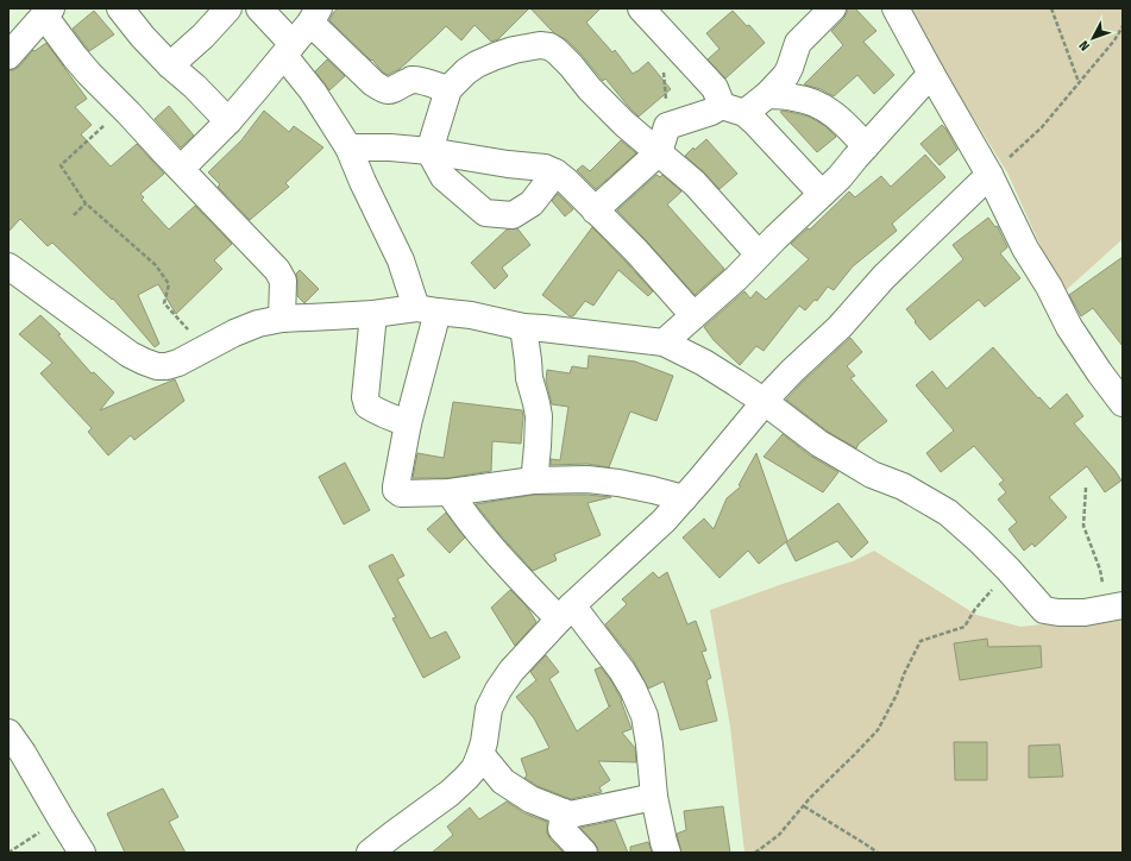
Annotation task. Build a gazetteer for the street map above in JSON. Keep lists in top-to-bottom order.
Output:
{
  "north": "bottom left"
}
